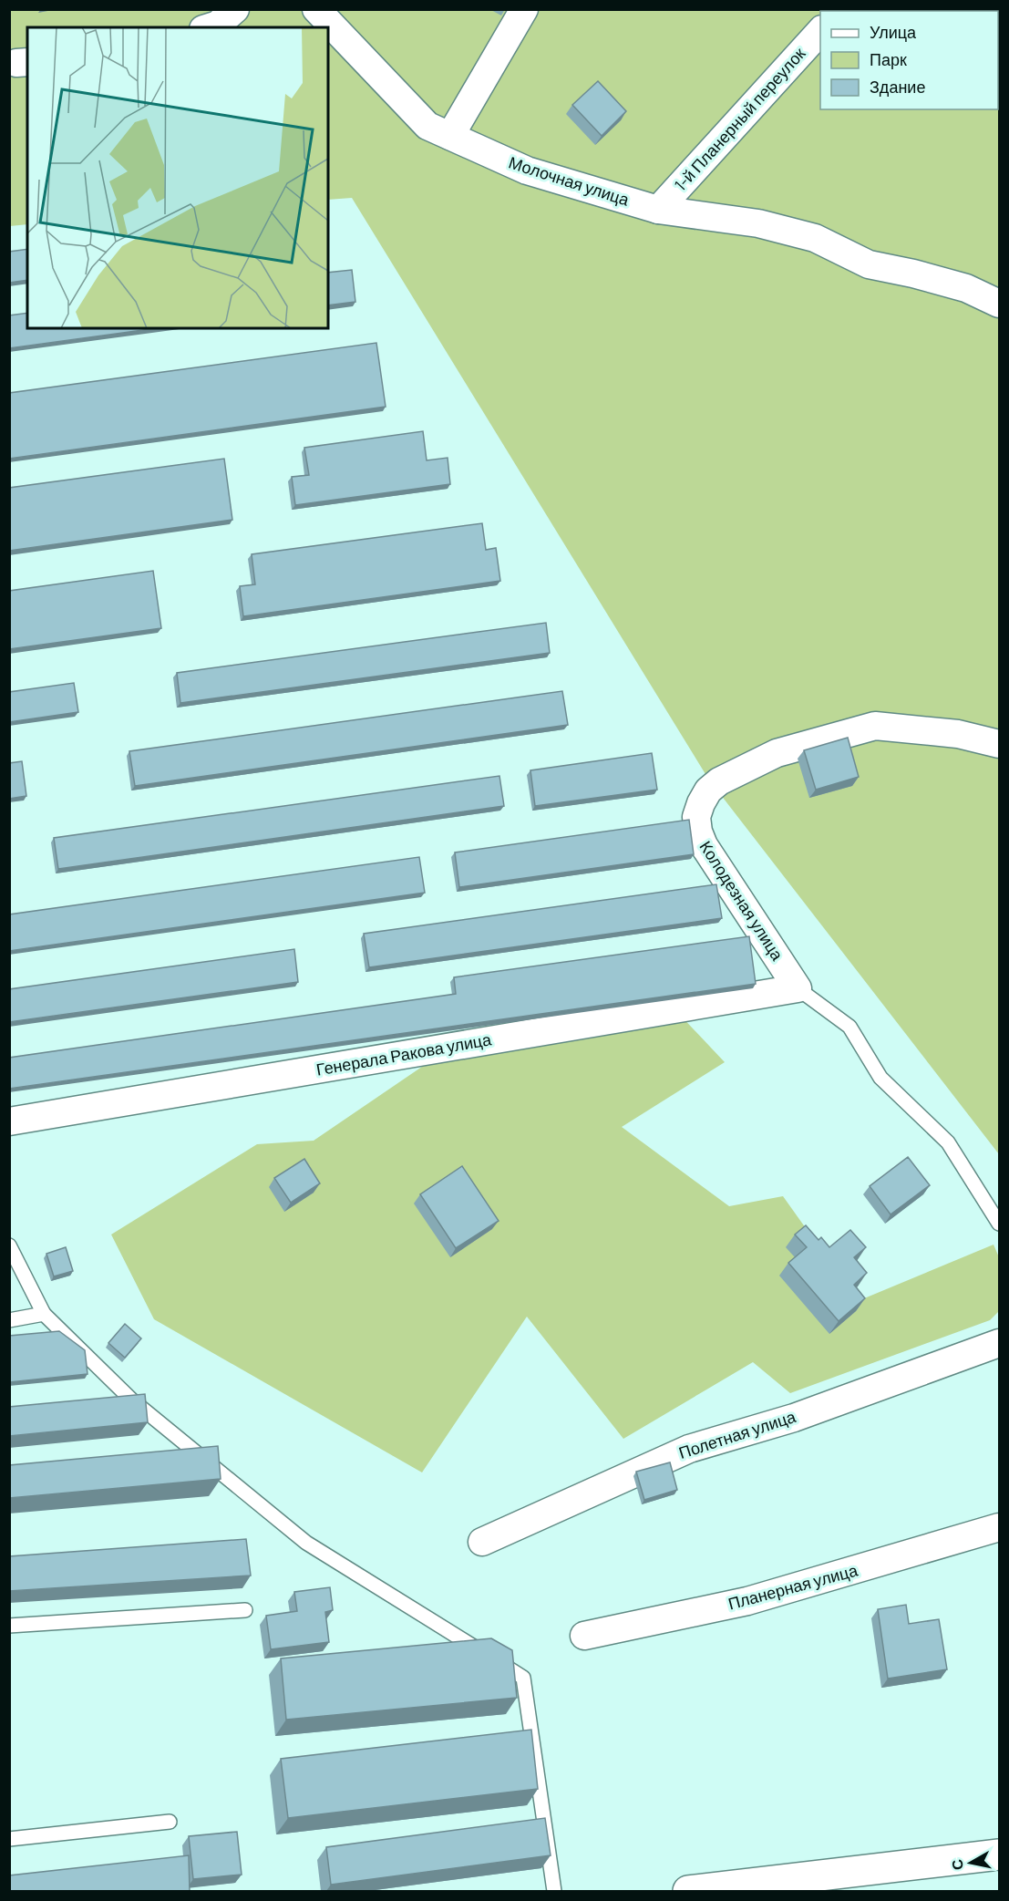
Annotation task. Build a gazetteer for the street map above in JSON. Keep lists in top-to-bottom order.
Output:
{
  "streets": {
    "street": [
      "1-й Планерный переулок",
      "Молочная улица",
      "Колодезная улица",
      "Генерала Ракова улица",
      "Полетная улица",
      "Планерная улица"
    ]
  },
  "crossings": [
    ["1-й Планерный переулок", "Молочная улица"],
    ["Колодезная улица", "Генерала Ракова улица"]
  ],
  "legend": ["Улица", "Парк", "Здание"],
  "north": "left"
}
